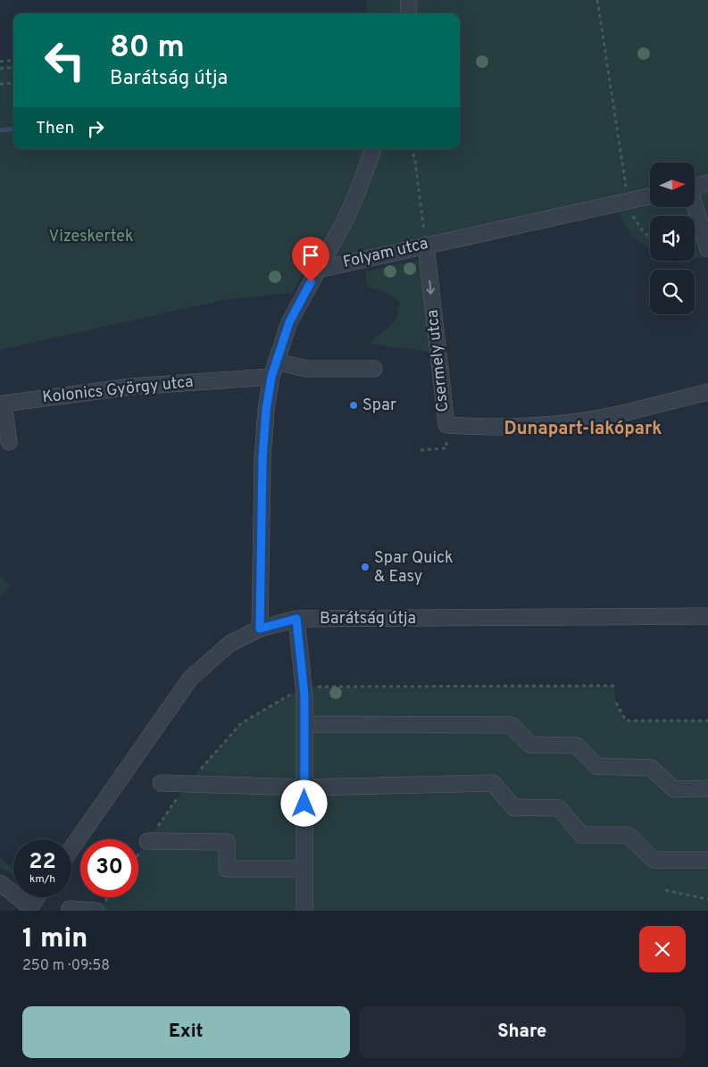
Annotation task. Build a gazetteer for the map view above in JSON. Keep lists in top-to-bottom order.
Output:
{
  "streets": {
    "street": [
      "Folyam utca",
      "Csermely utca",
      "Kolonics György utca",
      "Barátság útja"
    ]
  },
  "crossings": [
    ["Folyam utca", "Csermely utca"]
  ],
  "one_way": ["Csermely utca"],
  "districts": ["Dunapart-lakópark"],
  "parks": ["Vizeskertek"],
  "places": ["Spar", "Spar Quick & Easy"],
  "north": "right",
  "page": {
    "turn": ["80 m", "Barátság útja"],
    "then": "Then",
    "speed": "22 km/h",
    "limit": "30",
    "heading": ["1 min", "250 m · 09:58"],
    "buttons": ["Exit", "Share"]
  }
}
